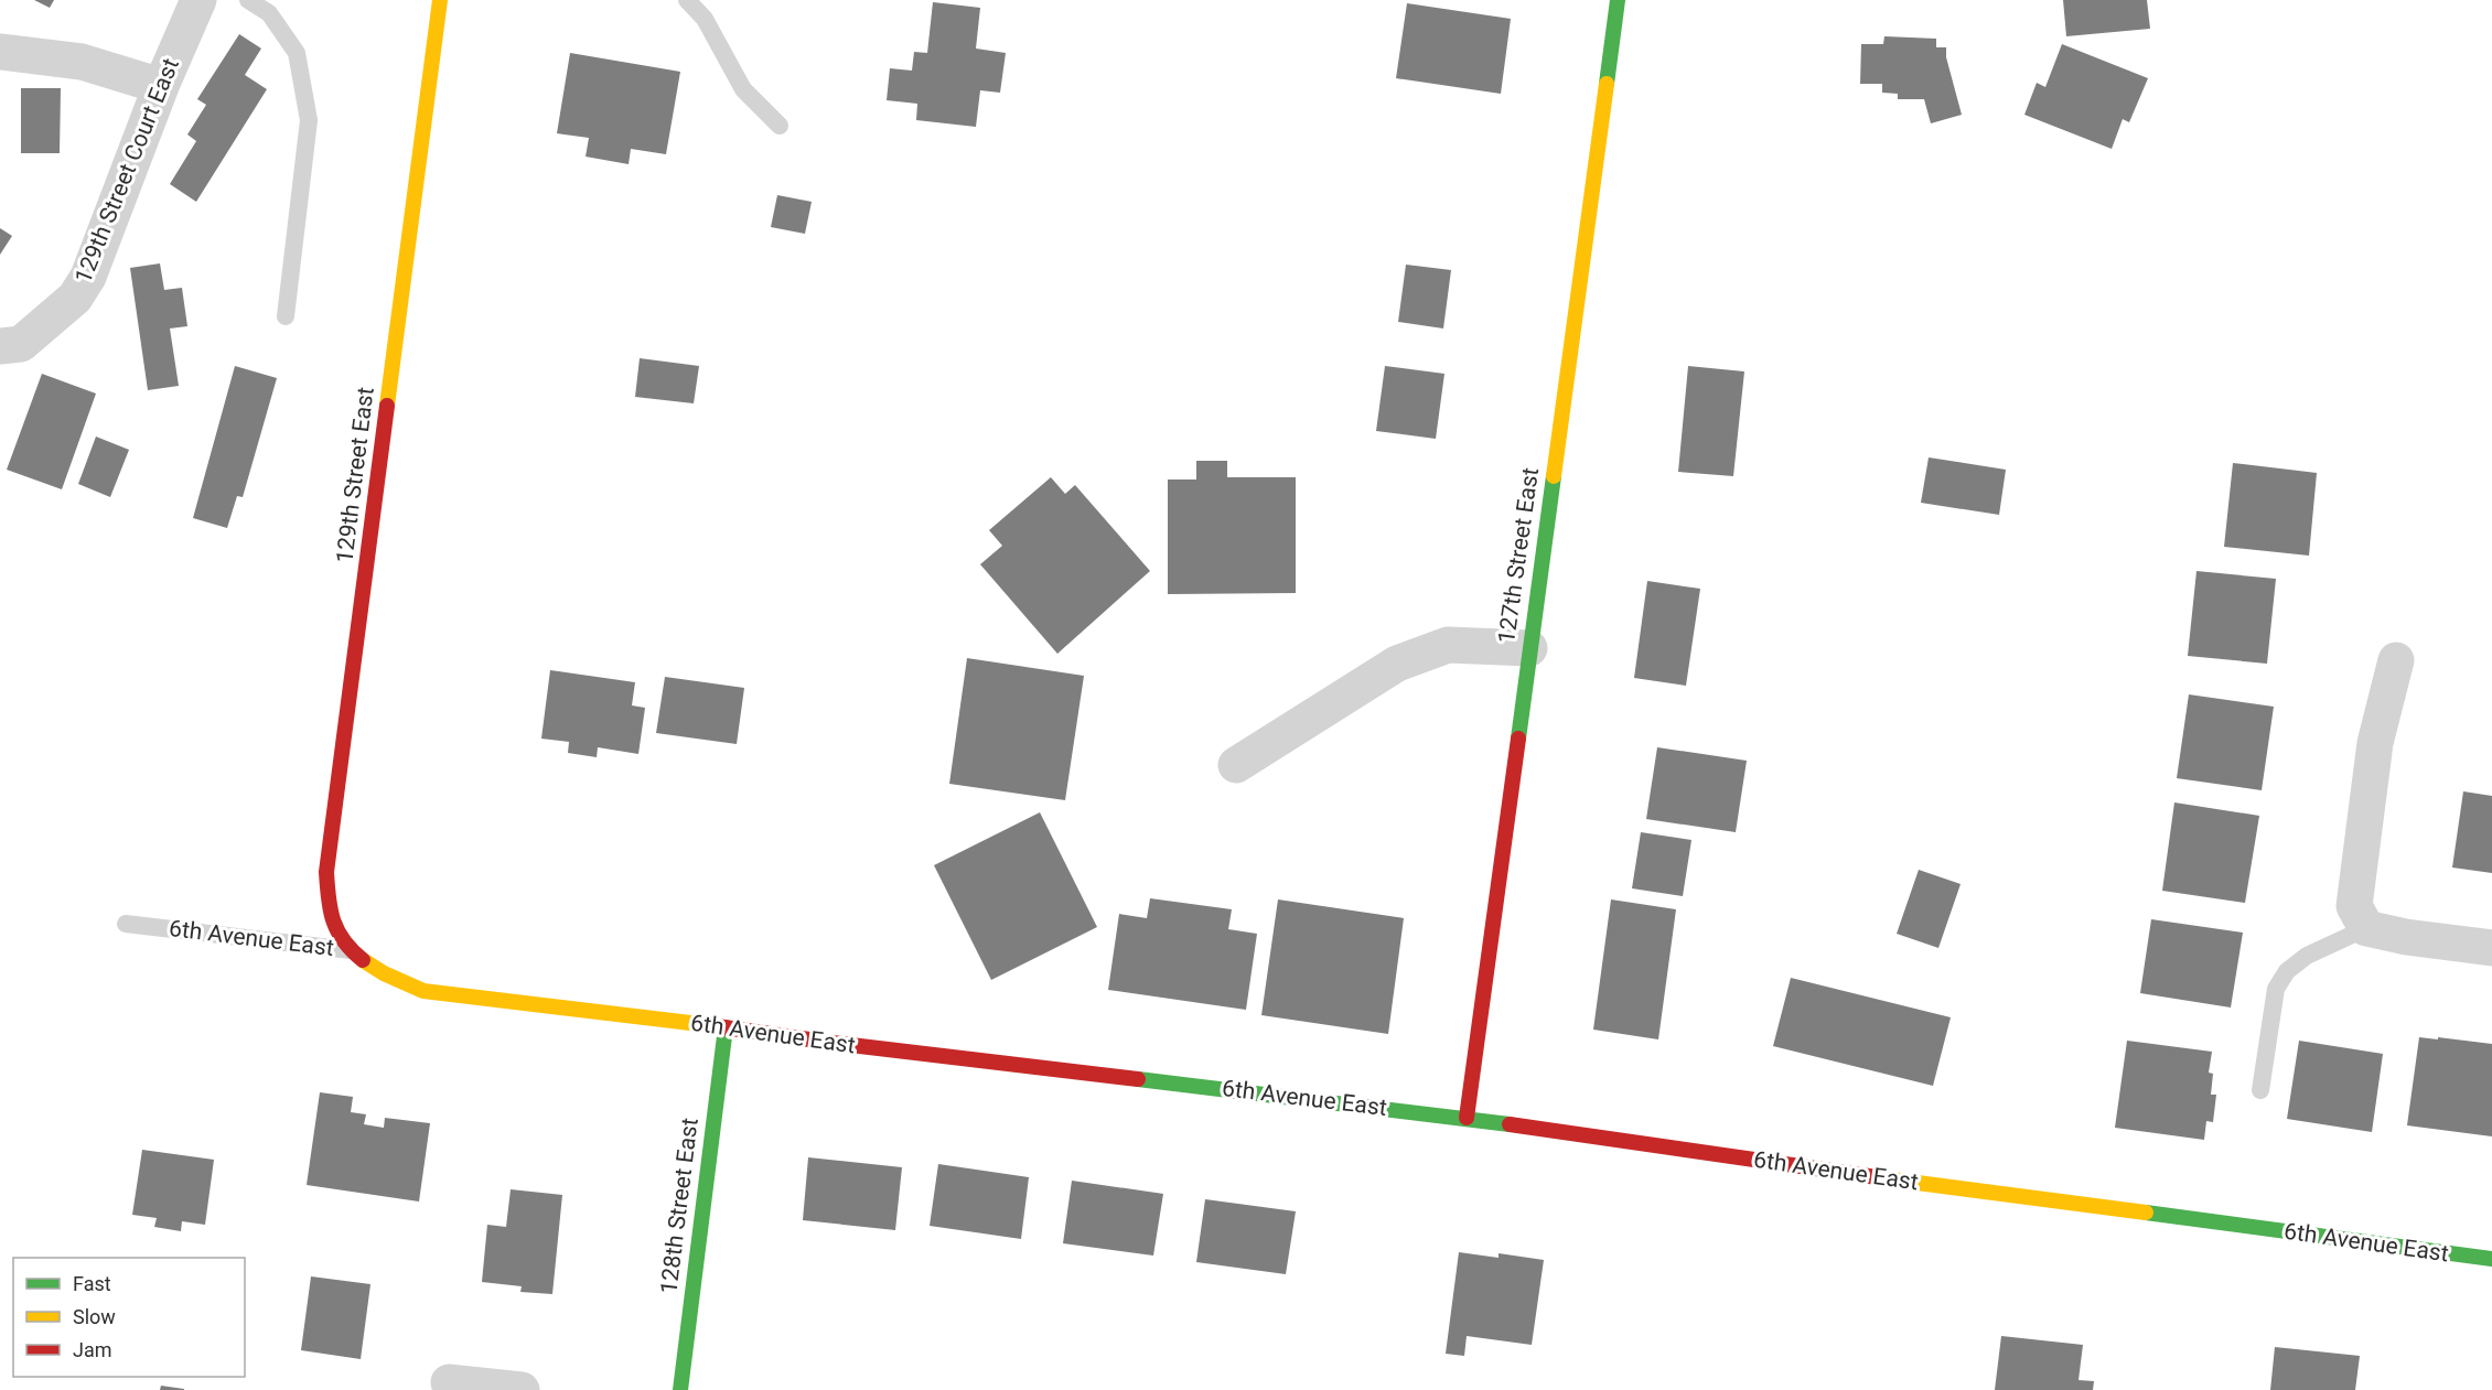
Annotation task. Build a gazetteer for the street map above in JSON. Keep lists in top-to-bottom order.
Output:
{
  "streets": {
    "street": [
      "129th Street Court East",
      "129th Street East",
      "127th Street East",
      "6th Avenue East",
      "128th Street East"
    ]
  },
  "crossings": [
    ["129th Street East", "6th Avenue East"],
    ["127th Street East", "6th Avenue East"],
    ["6th Avenue East", "128th Street East"]
  ],
  "legend": ["Fast", "Slow", "Jam"]
}
